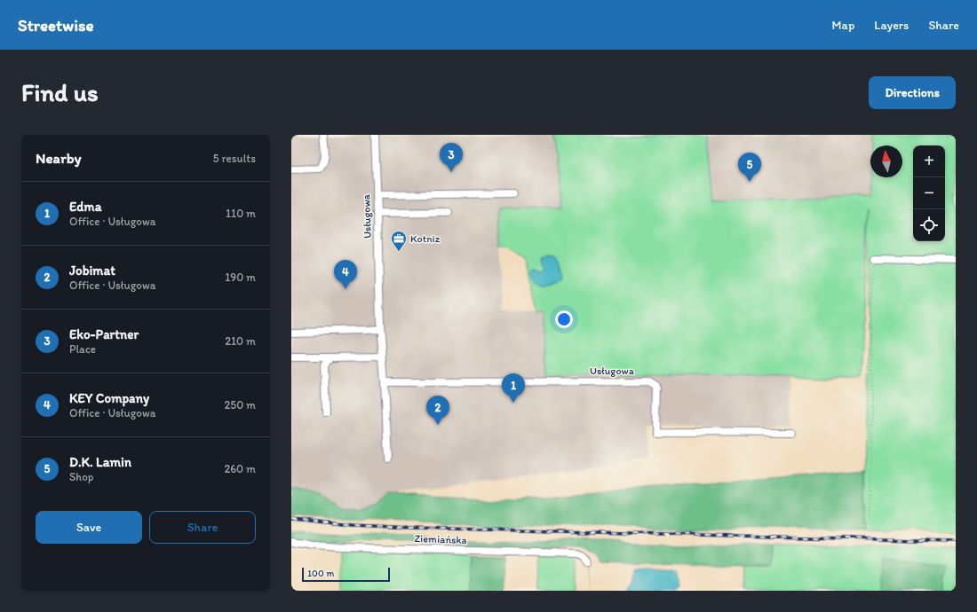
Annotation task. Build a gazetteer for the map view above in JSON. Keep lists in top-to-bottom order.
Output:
{
  "streets": {
    "street": ["Usługowa", "Ziemiańska"]
  },
  "places": {
    "office": ["Kotniz"]
  },
  "scale_bar": "100 m",
  "north": "top",
  "page": {
    "header": "Streetwise",
    "nav": ["Map", "Layers", "Share"],
    "buttons": [
      "Directions",
      ["Save", "Share"]
    ],
    "title": "Find us",
    "heading": ["Nearby", "5 results"],
    "pins": [
      "3",
      "5",
      "4",
      "1",
      "2"
    ],
    "map_buttons": ["+", "−"],
    "list": [
      {
        "mark": "1",
        "name": "Edma",
        "note": "Office · Usługowa",
        "value": "110 m"
      },
      {
        "mark": "2",
        "name": "Jobimat",
        "note": "Office · Usługowa",
        "value": "190 m"
      },
      {
        "mark": "3",
        "name": "Eko-Partner",
        "note": "Place",
        "value": "210 m"
      },
      {
        "mark": "4",
        "name": "KEY Company",
        "note": "Office · Usługowa",
        "value": "250 m"
      },
      {
        "mark": "5",
        "name": "D.K. Lamin",
        "note": "Shop",
        "value": "260 m"
      }
    ],
    "scale": "100 m"
  }
}
